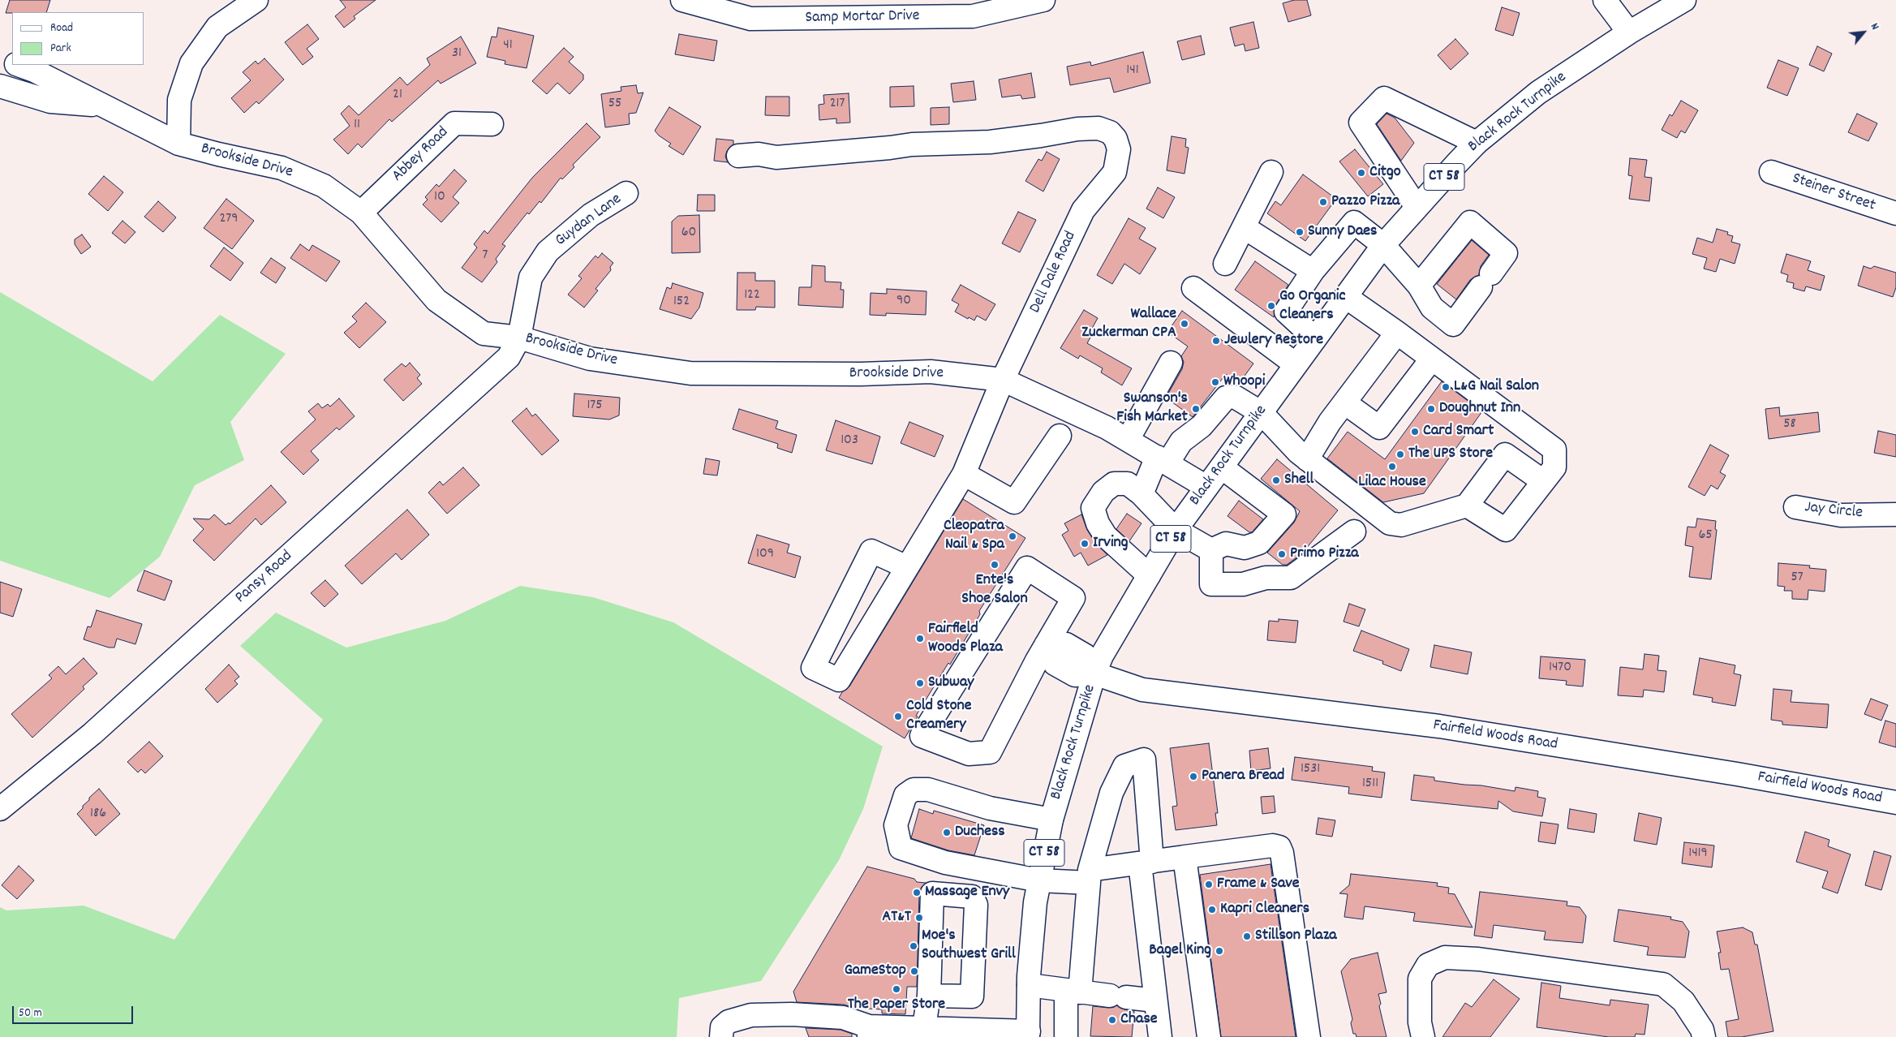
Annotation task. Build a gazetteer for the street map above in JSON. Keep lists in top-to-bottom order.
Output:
{
  "streets": {
    "street": [
      "Samp Mortar Drive",
      "Black Rock Turnpike",
      "Abbey Road",
      "Brookside Drive",
      "CT 58",
      "Steiner Street",
      "Guydan Lane",
      "Dell Dale Road",
      "Jay Circle",
      "Pansy Road",
      "Fairfield Woods Road"
    ]
  },
  "crossings": [
    ["Black Rock Turnpike", "Brookside Drive"],
    ["Black Rock Turnpike", "Fairfield Woods Road"],
    ["Abbey Road", "Brookside Drive"],
    ["Brookside Drive", "Guydan Lane"],
    ["Brookside Drive", "Dell Dale Road"],
    ["Brookside Drive", "Pansy Road"],
    ["Guydan Lane", "Pansy Road"]
  ],
  "places": [
    "Citgo",
    "Pazzo Pizza",
    "Sunny Daes",
    "Go Organic Cleaners",
    "Wallace Zuckerman CPA",
    "Jewlery Restore",
    "Whoopi",
    "L&G Nail Salon",
    "Swanson's Fish Market",
    "Doughnut Inn",
    "Card Smart",
    "The UPS Store",
    "Lilac House",
    "Shell",
    "Cleopatra Nail & Spa",
    "Irving",
    "Primo Pizza",
    "Ente's Shoe Salon",
    "Fairfield Woods Plaza",
    "Subway",
    "Cold Stone Creamery",
    "Panera Bread",
    "Duchess",
    "Frame & Save",
    "Massage Envy",
    "Kapri Cleaners",
    "AT&T",
    "Stillson Plaza",
    "Moe's Southwest Grill",
    "Bagel King",
    "GameStop",
    "The Paper Store",
    "Chase"
  ],
  "house_numbers": [
    "41",
    "31",
    "141",
    "21",
    "55",
    "217",
    "11",
    "10",
    "279",
    "60",
    "7",
    "122",
    "90",
    "152",
    "175",
    "58",
    "103",
    "65",
    "109",
    "57",
    "1470",
    "1531",
    "1511",
    "186",
    "1419"
  ],
  "legend": ["Road", "Park"],
  "scale_bar": "50 m",
  "north": "top right"
}
